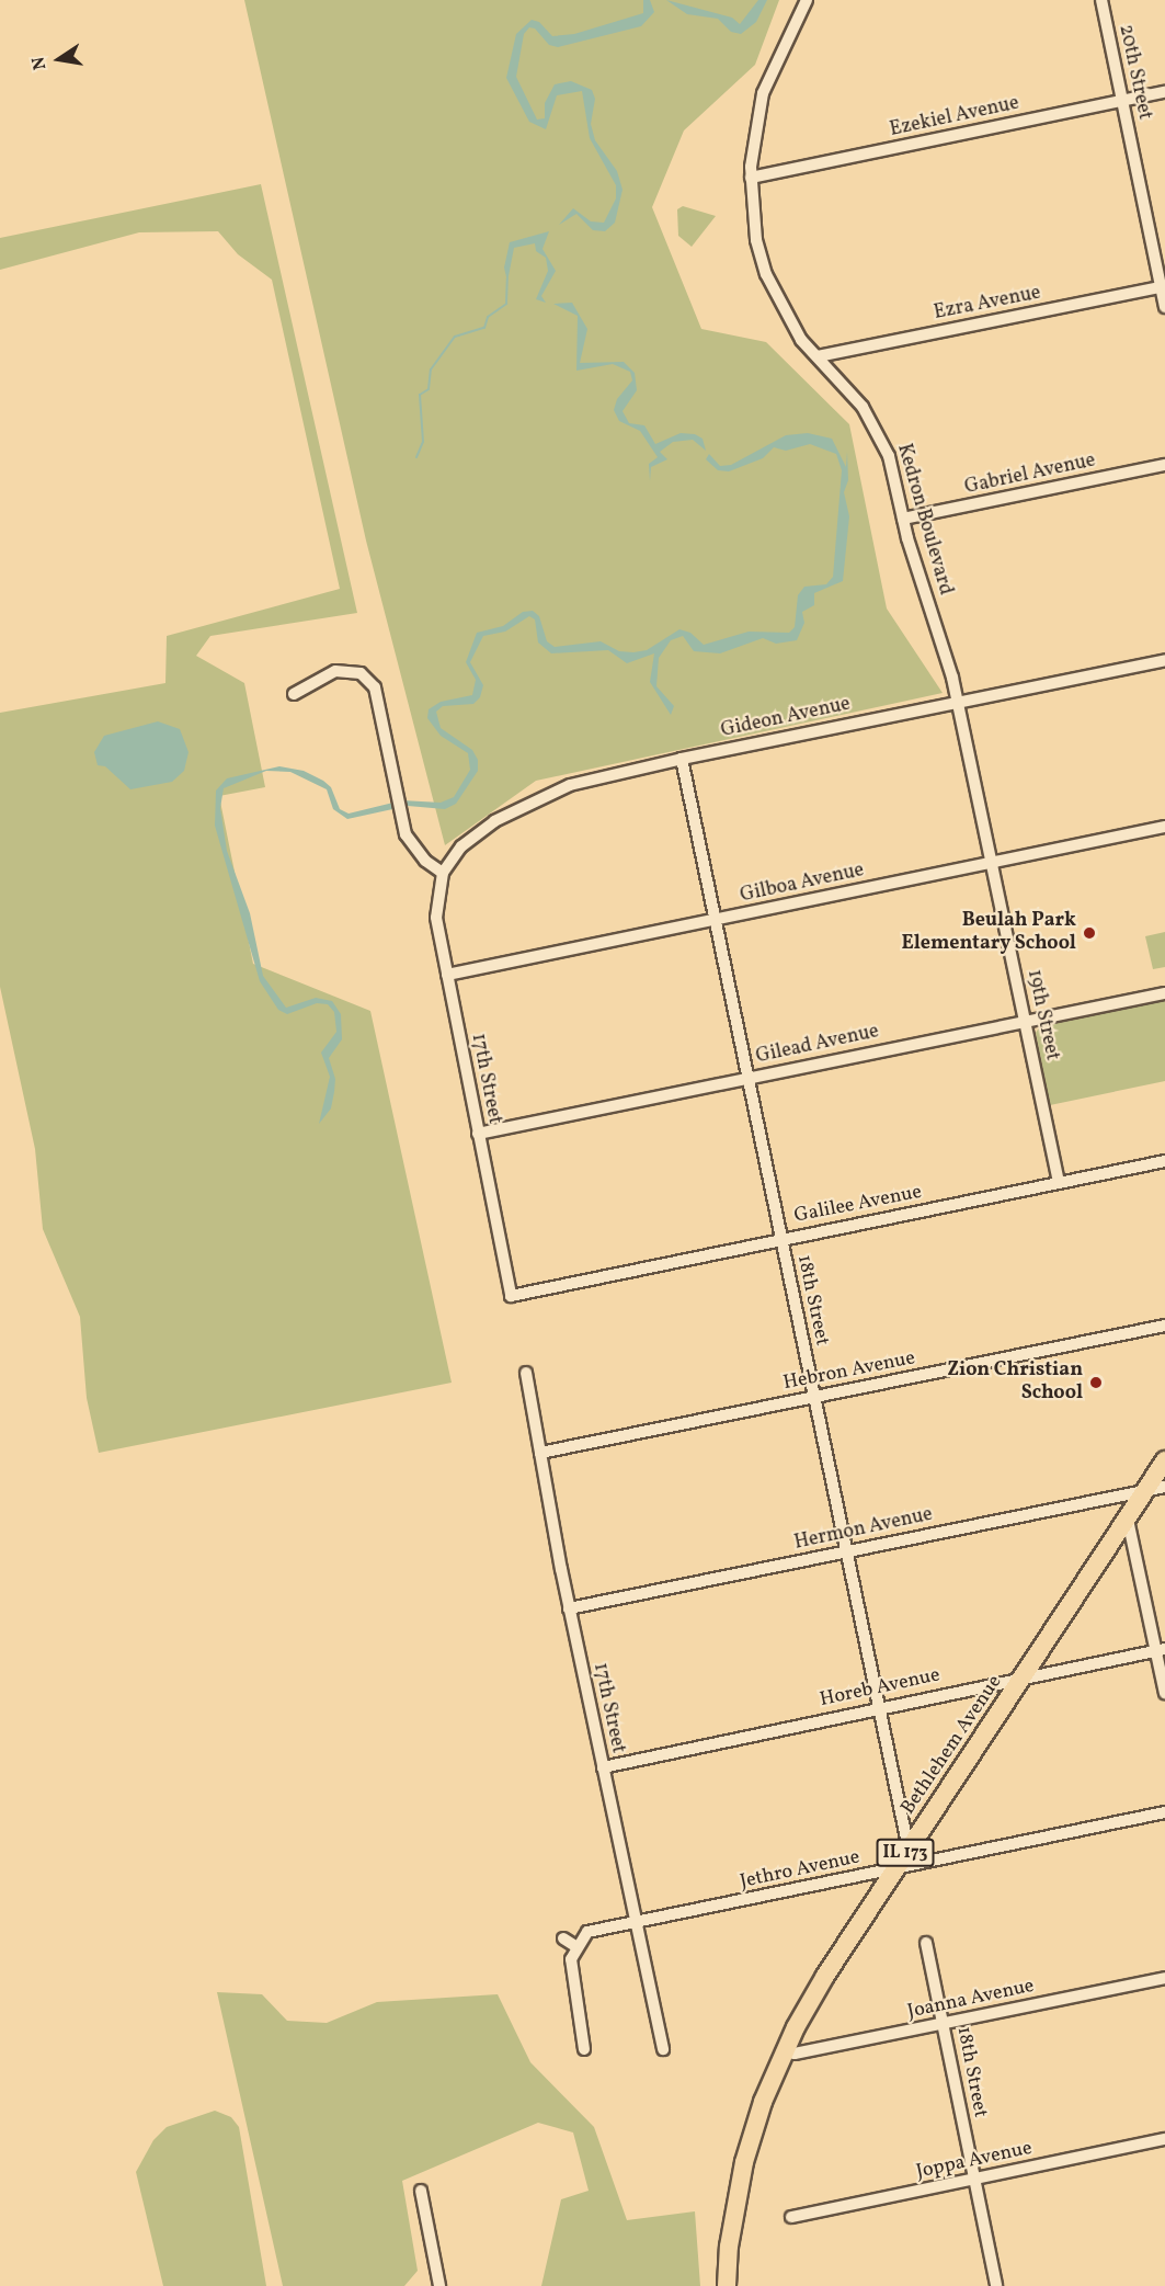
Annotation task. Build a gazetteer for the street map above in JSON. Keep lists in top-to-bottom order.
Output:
{
  "streets": {
    "main road": ["Bethlehem Avenue", "IL 173"],
    "street": [
      "20th Street",
      "Ezekiel Avenue",
      "Ezra Avenue",
      "Gabriel Avenue",
      "Kedron Boulevard",
      "Gideon Avenue",
      "Gilboa Avenue",
      "19th Street",
      "Gilead Avenue",
      "17th Street",
      "Galilee Avenue",
      "18th Street",
      "Hebron Avenue",
      "Hermon Avenue",
      "Horeb Avenue",
      "Jethro Avenue",
      "Joanna Avenue",
      "Joppa Avenue"
    ]
  },
  "crossings": [
    ["20th Street", "Ezekiel Avenue"],
    ["20th Street", "Ezra Avenue"],
    ["Ezekiel Avenue", "Kedron Boulevard"],
    ["Ezra Avenue", "Kedron Boulevard"],
    ["Gabriel Avenue", "Kedron Boulevard"],
    ["Kedron Boulevard", "Gideon Avenue"],
    ["Kedron Boulevard", "19th Street"],
    ["Gideon Avenue", "19th Street"],
    ["Gideon Avenue", "17th Street"],
    ["Gideon Avenue", "18th Street"],
    ["Gilboa Avenue", "19th Street"],
    ["Gilboa Avenue", "17th Street"],
    ["Gilboa Avenue", "18th Street"],
    ["19th Street", "Gilead Avenue"],
    ["19th Street", "Galilee Avenue"],
    ["Gilead Avenue", "17th Street"],
    ["Gilead Avenue", "18th Street"],
    ["17th Street", "Galilee Avenue"],
    ["17th Street", "Hebron Avenue"],
    ["17th Street", "Hermon Avenue"],
    ["17th Street", "Horeb Avenue"],
    ["17th Street", "Jethro Avenue"],
    ["Galilee Avenue", "18th Street"],
    ["18th Street", "Hebron Avenue"],
    ["18th Street", "Hermon Avenue"],
    ["18th Street", "Horeb Avenue"],
    ["18th Street", "Bethlehem Avenue"],
    ["18th Street", "Joanna Avenue"],
    ["18th Street", "Joppa Avenue"],
    ["Hermon Avenue", "Bethlehem Avenue"],
    ["Horeb Avenue", "Bethlehem Avenue"],
    ["Bethlehem Avenue", "Jethro Avenue"],
    ["Bethlehem Avenue", "Joanna Avenue"]
  ],
  "places": ["Beulah Park Elementary School", "Zion Christian School"],
  "north": "left"
}
